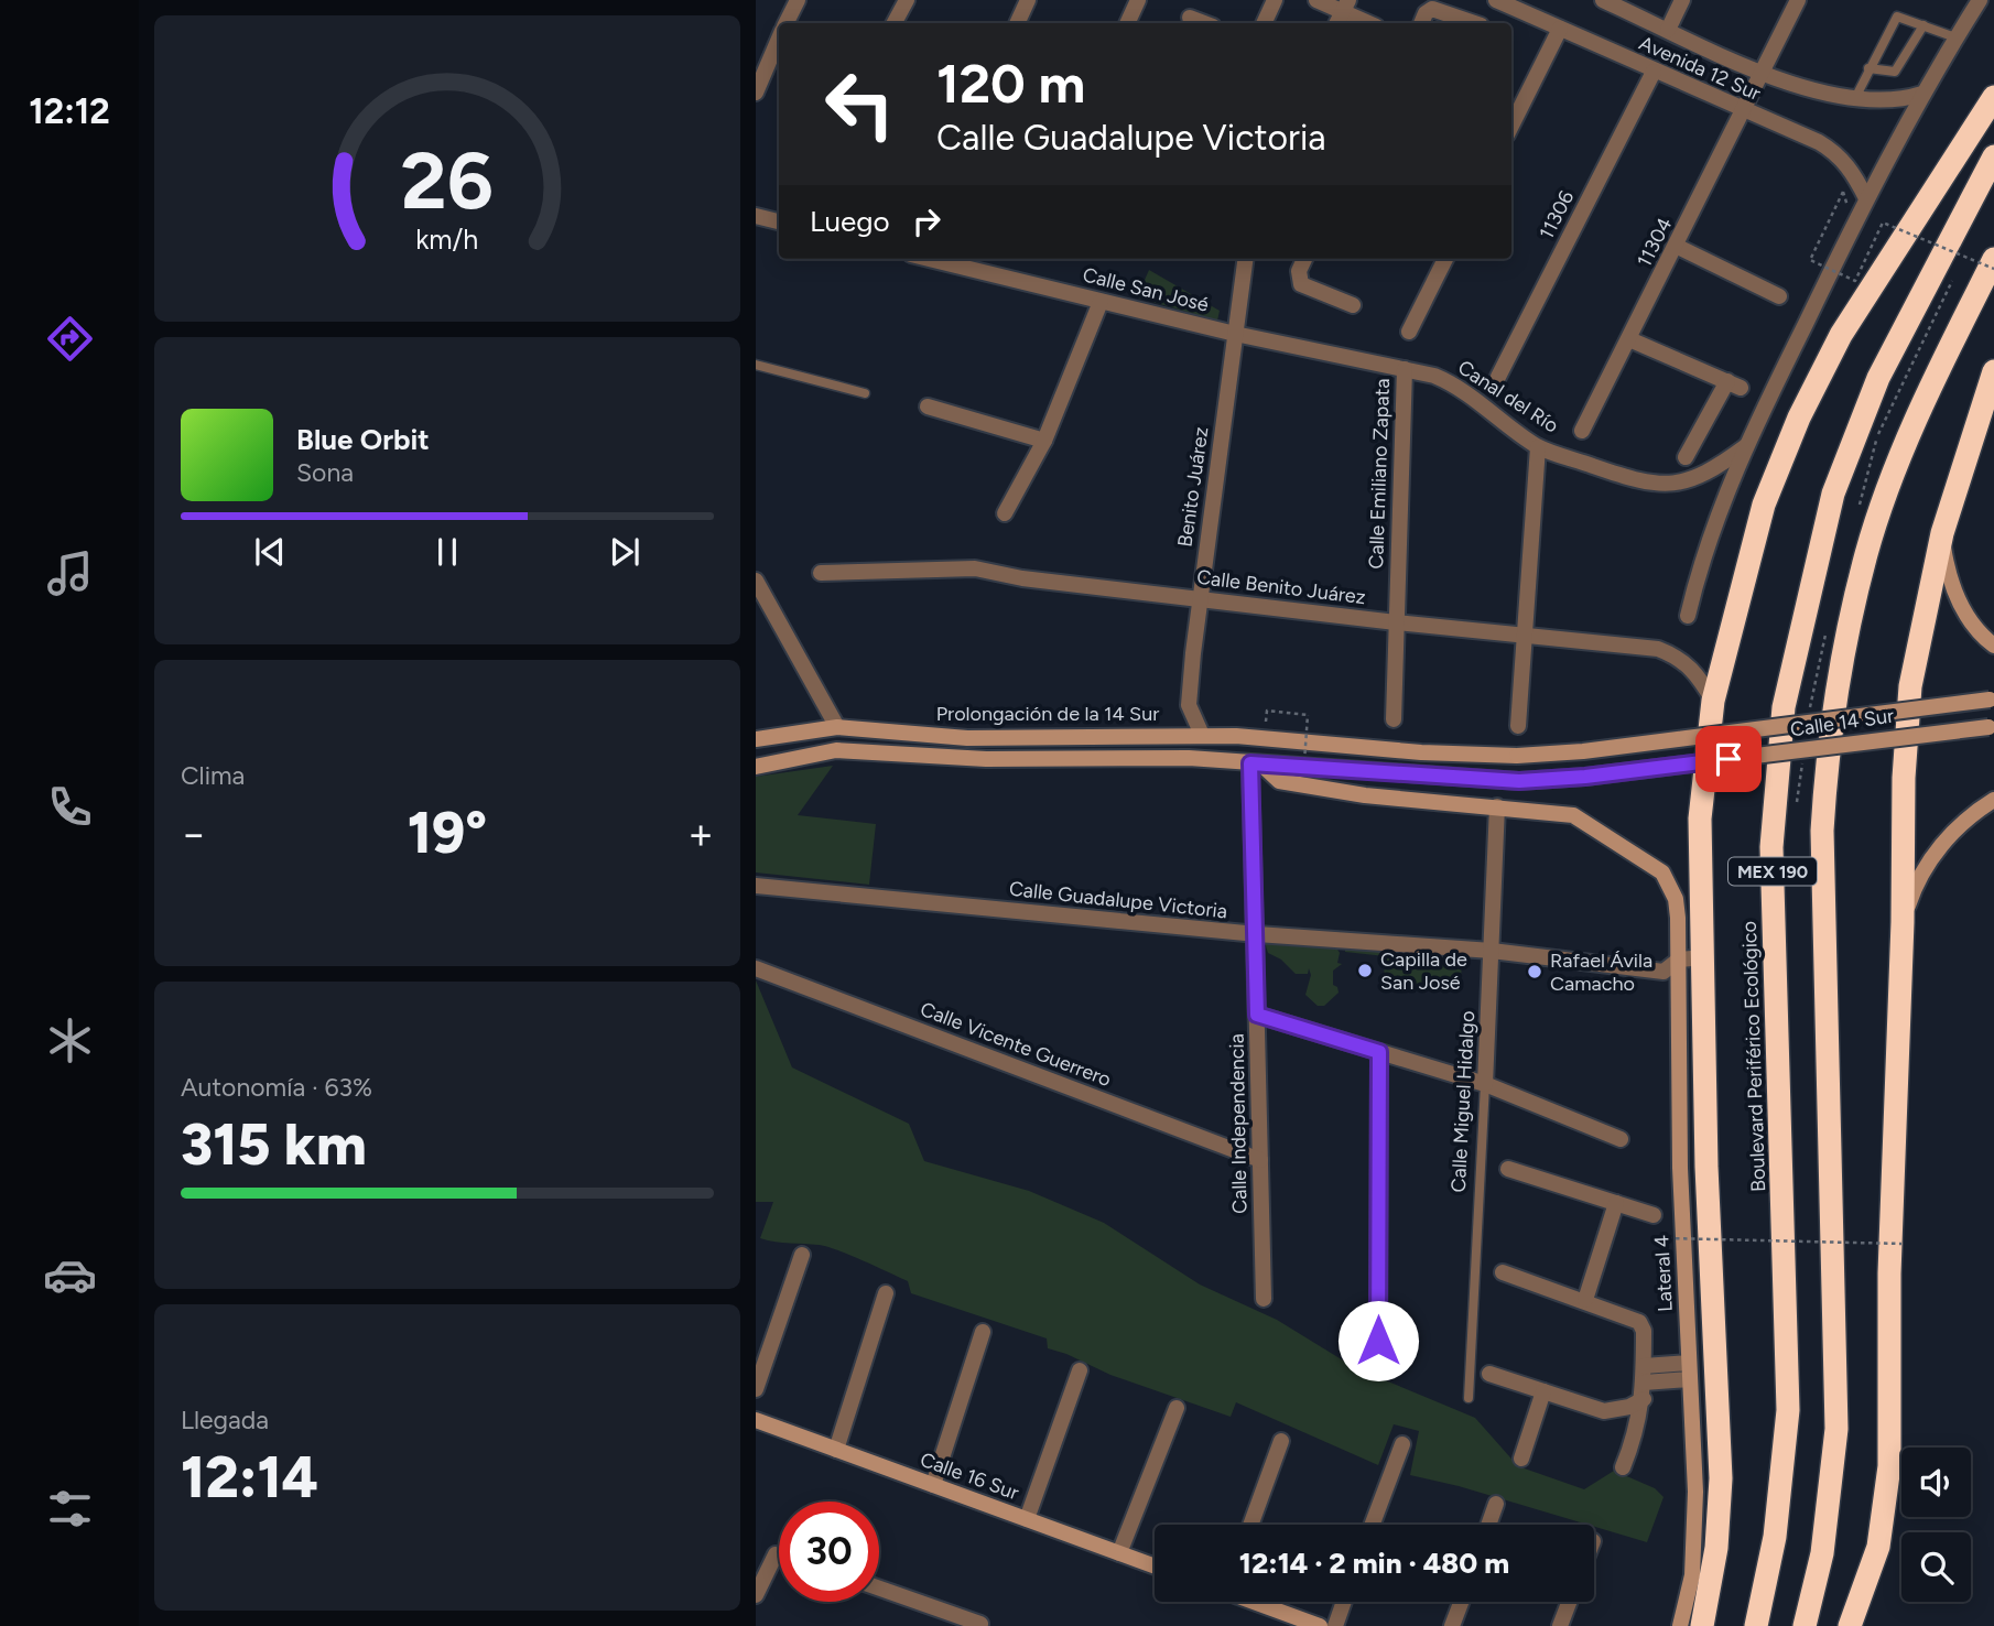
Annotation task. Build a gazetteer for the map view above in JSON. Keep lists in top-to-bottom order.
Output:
{
  "streets": {
    "highway": ["MEX 190", "Boulevard Periférico Ecológico"],
    "main road": [
      "Prolongación de la 14 Sur",
      "Calle 14 Sur",
      "Lateral 4",
      "Calle 16 Sur"
    ],
    "street": [
      "Avenida 12 Sur",
      "11306",
      "11304",
      "Calle San José",
      "Canal del Río",
      "Calle Emiliano Zapata",
      "Benito Juárez",
      "Calle Benito Juárez",
      "Calle Guadalupe Victoria",
      "Calle Vicente Guerrero",
      "Calle Miguel Hidalgo",
      "Calle Independencia"
    ]
  },
  "crossings": [
    ["Avenida 12 Sur", "11306"],
    ["Avenida 12 Sur", "11304"],
    ["Calle San José", "Canal del Río"],
    ["Calle San José", "Benito Juárez"],
    ["Canal del Río", "Calle Emiliano Zapata"],
    ["Canal del Río", "Benito Juárez"],
    ["Calle Emiliano Zapata", "Calle Benito Juárez"],
    ["Benito Juárez", "Calle Benito Juárez"],
    ["Benito Juárez", "Prolongación de la 14 Sur"],
    ["Benito Juárez", "Calle 14 Sur"],
    ["Prolongación de la 14 Sur", "Calle 14 Sur"],
    ["Calle 14 Sur", "Calle Independencia"],
    ["Calle 14 Sur", "Lateral 4"],
    ["Calle Guadalupe Victoria", "Calle Miguel Hidalgo"],
    ["Calle Guadalupe Victoria", "Calle Independencia"],
    ["Calle Guadalupe Victoria", "Lateral 4"],
    ["Calle Vicente Guerrero", "Calle Independencia"],
    ["Calle Miguel Hidalgo", "Lateral 4"],
    ["Calle Independencia", "Lateral 4"]
  ],
  "places": ["Capilla de San José", "Rafael Ávila Camacho"],
  "page": {
    "tabs": "12:12",
    "turn": ["120 m", "Calle Guadalupe Victoria"],
    "then": "Luego",
    "song": ["Blue Orbit", "Sona"],
    "tile": [
      "Clima",
      ["Autonomía · 63%", "315 km"],
      ["Llegada", "12:14"]
    ],
    "heat": ["−", "19°", "+"],
    "limit": "30",
    "trip": "12:14 · 2 min · 480 m",
    "gauge": ["26", "km/h"]
  }
}
